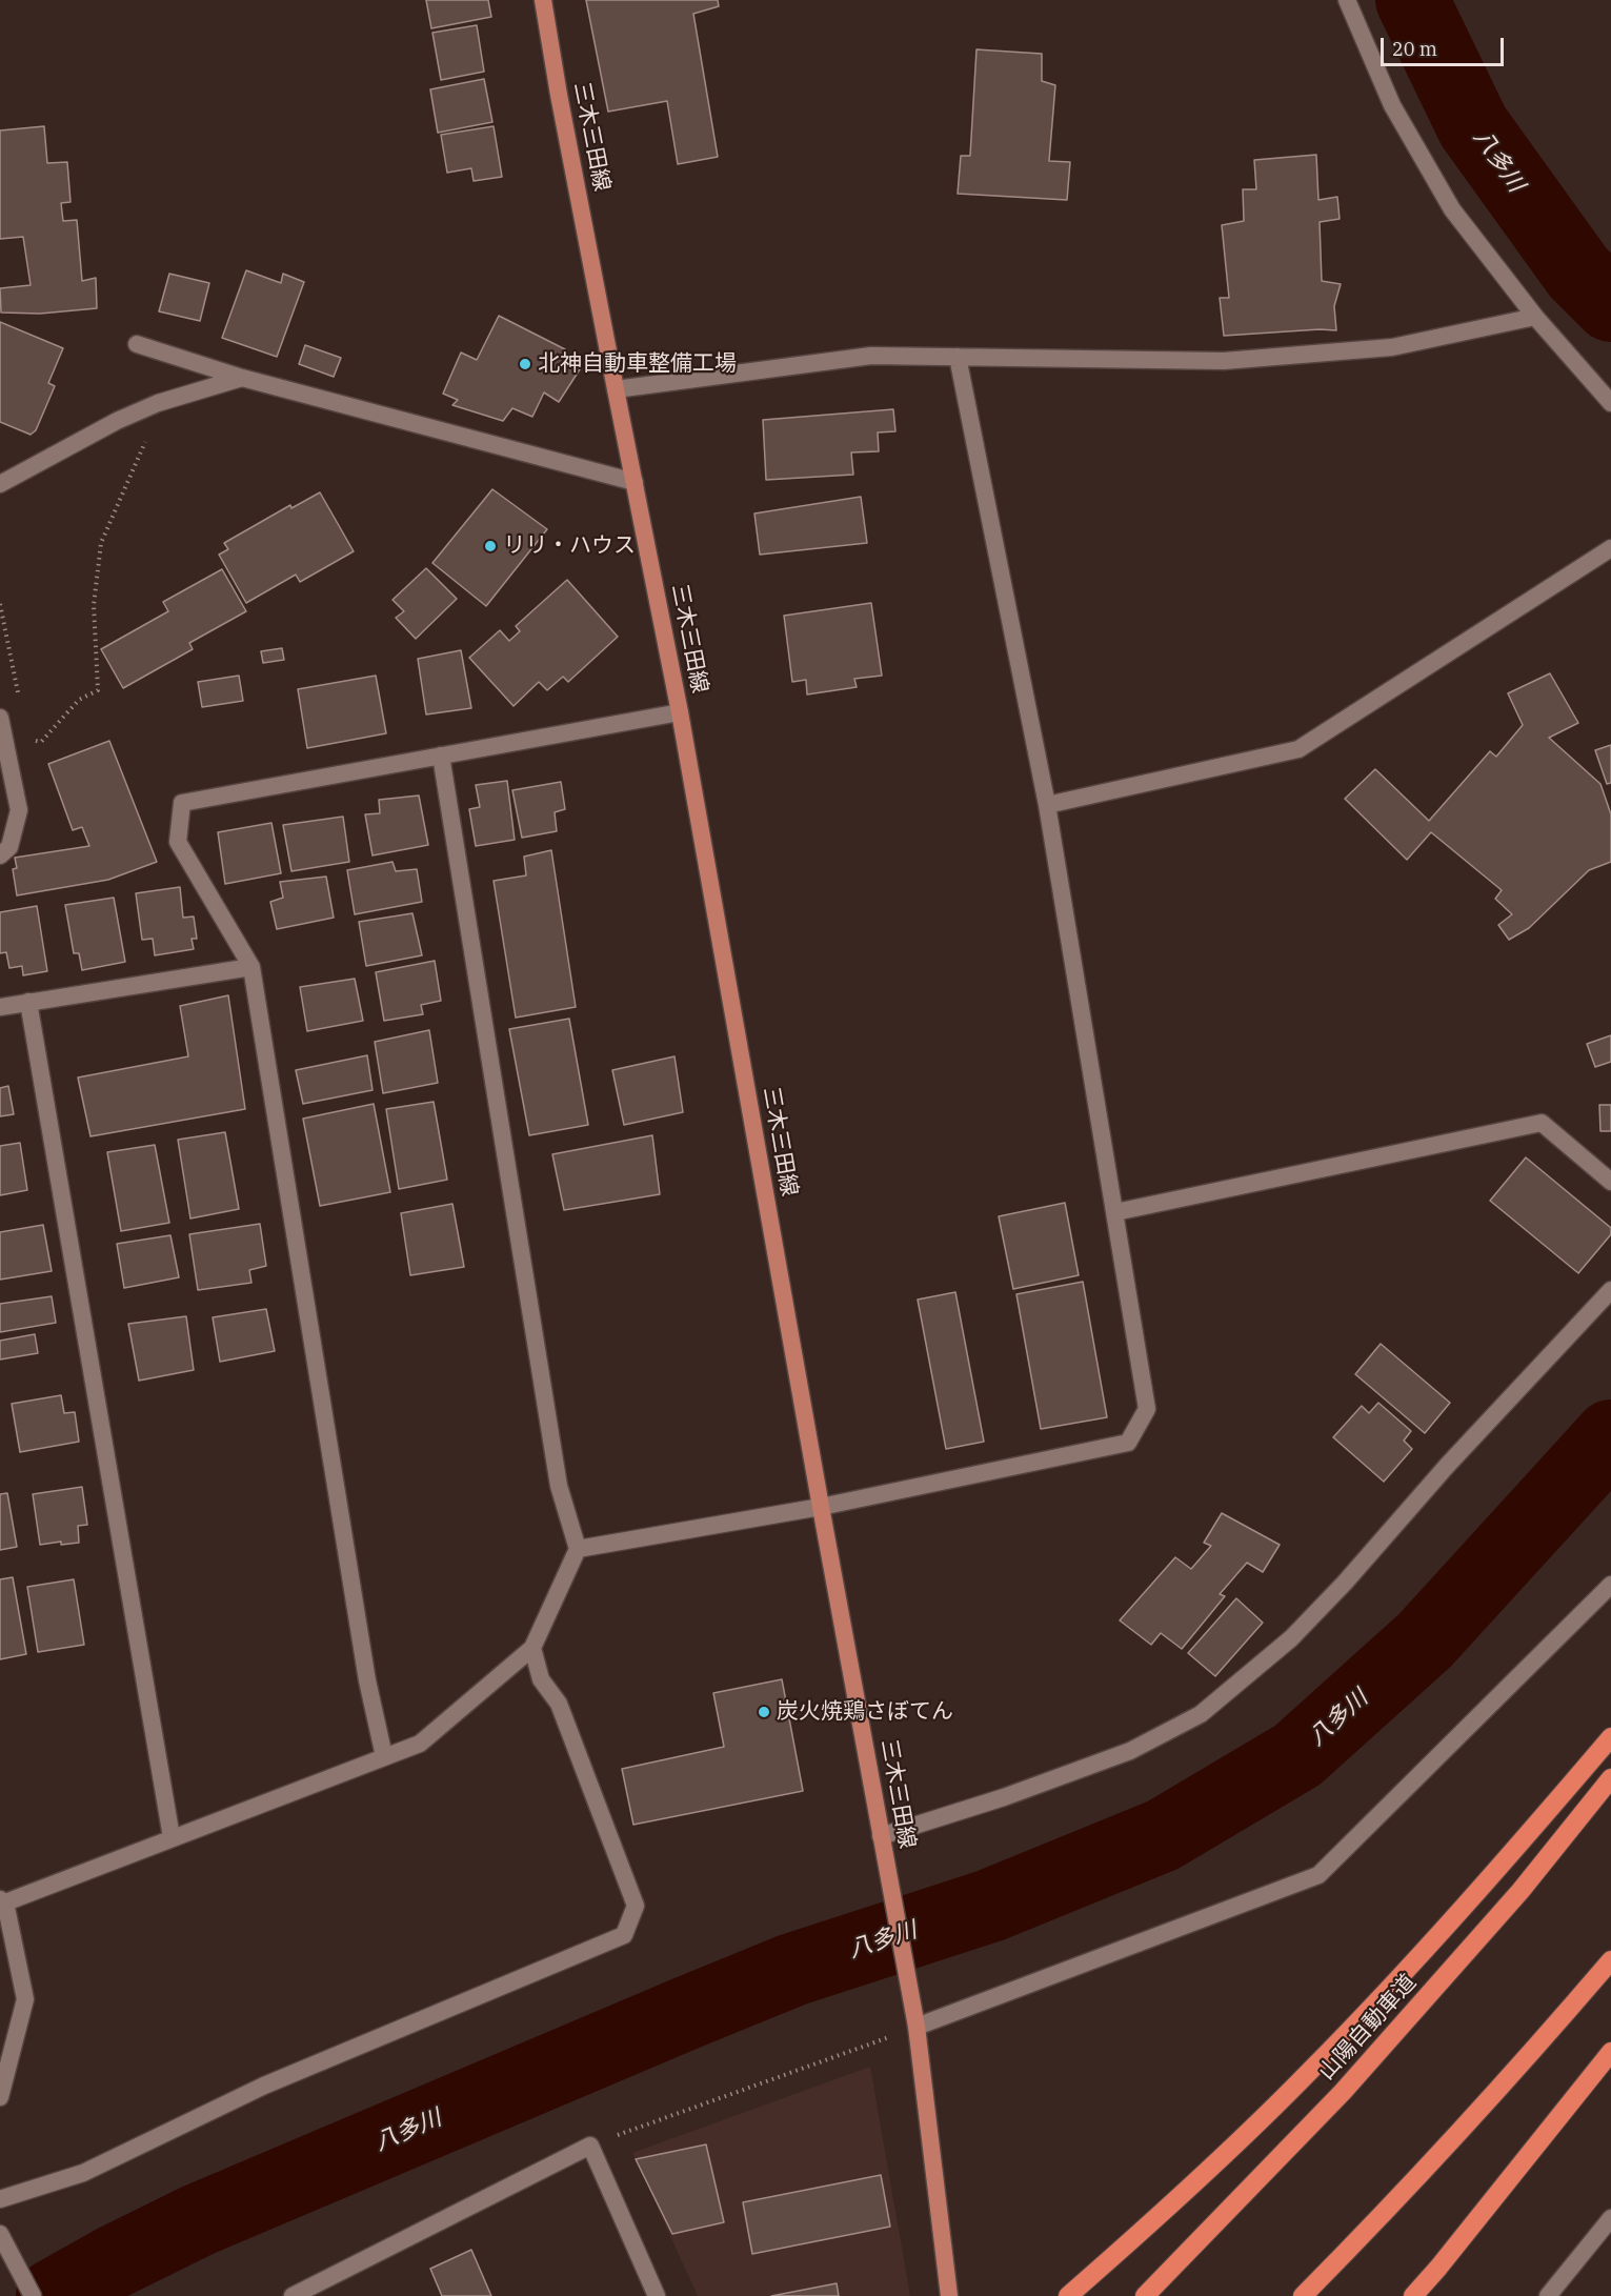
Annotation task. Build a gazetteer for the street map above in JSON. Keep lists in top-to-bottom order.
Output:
{
  "streets": {
    "highway": ["山陽自動車道"],
    "main road": ["三木三田線"]
  },
  "water": ["八多川"],
  "places": ["北神自動車整備工場", "リリ・ハウス", "炭火焼鶏さぼてん"],
  "scale_bar": "20 m"
}
